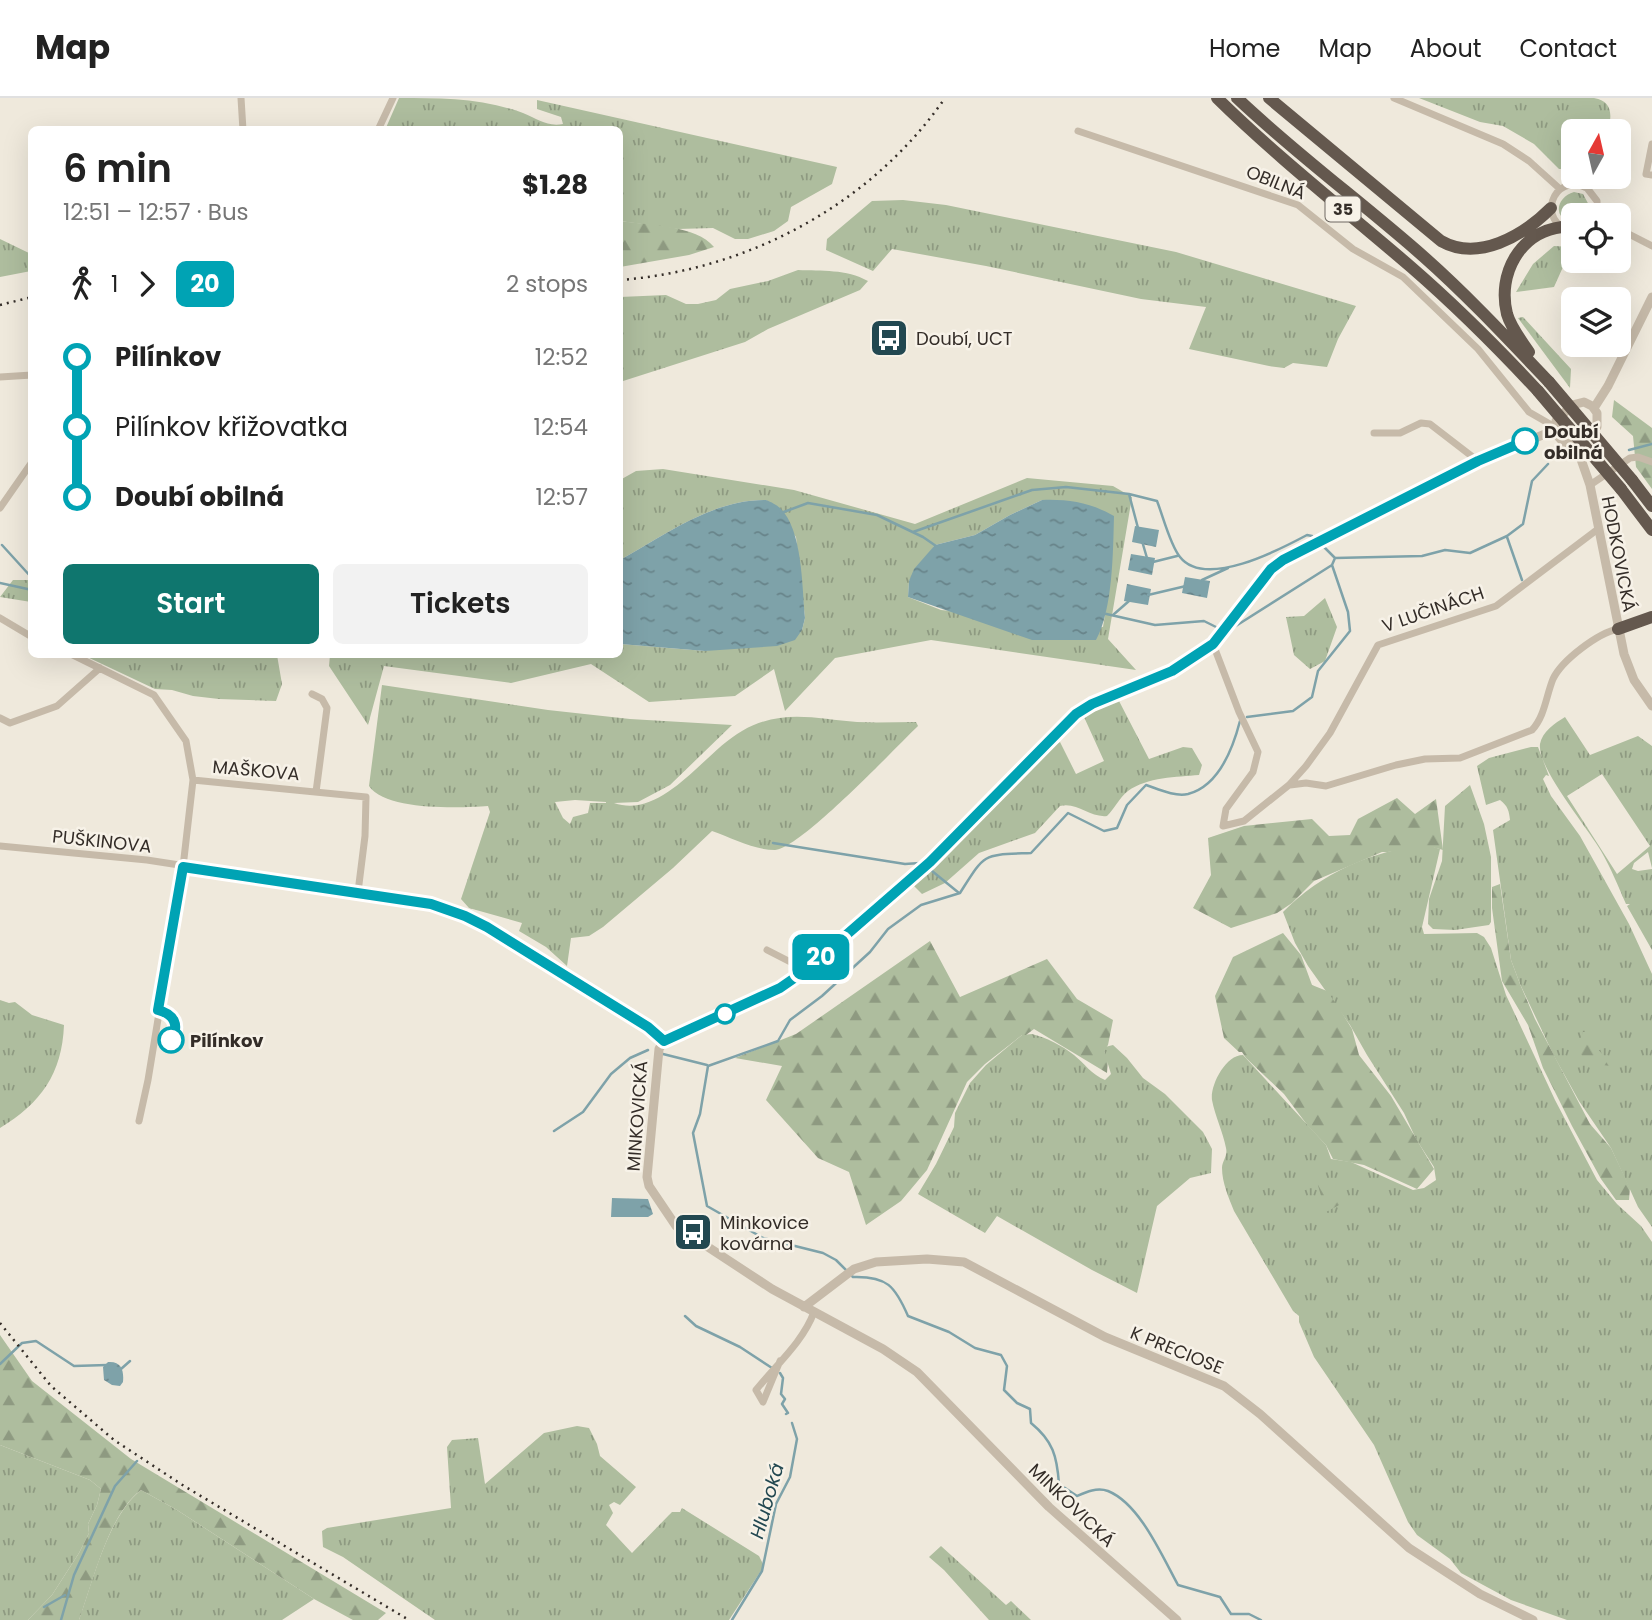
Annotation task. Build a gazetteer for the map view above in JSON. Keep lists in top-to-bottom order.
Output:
{
  "streets": {
    "highway": ["35"],
    "street": [
      "OBILNÁ",
      "HODKOVICKÁ",
      "V LUČINÁCH",
      "MAŠKOVA",
      "PUŠKINOVA",
      "MINKOVICKÁ",
      "K PRECIOSE"
    ]
  },
  "crossings": [
    ["OBILNÁ", "HODKOVICKÁ"],
    ["OBILNÁ", "MINKOVICKÁ"],
    ["HODKOVICKÁ", "V LUČINÁCH"],
    ["HODKOVICKÁ", "MINKOVICKÁ"],
    ["V LUČINÁCH", "MINKOVICKÁ"],
    ["MAŠKOVA", "PUŠKINOVA"],
    ["PUŠKINOVA", "MINKOVICKÁ"],
    ["MINKOVICKÁ", "K PRECIOSE"]
  ],
  "water": ["Hluboká"],
  "places": {
    "bus stop": ["Doubí, UCT", "Minkovice kovárna"],
    "other": ["Doubí obilná", "Pilínkov"]
  },
  "lines": ["bus line 20"],
  "north": "top",
  "page": {
    "header": "Map",
    "nav": [
      "Home",
      "Map",
      "About",
      "Contact"
    ],
    "on_map": "20",
    "heading": ["6 min", "12:51 – 12:57 · Bus", "$1.28"],
    "legs": ["1", "20", "2 stops"],
    "list": [
      {
        "name": "Pilínkov",
        "value": "12:52"
      },
      {
        "name": "Pilínkov křižovatka",
        "value": "12:54"
      },
      {
        "name": "Doubí obilná",
        "value": "12:57"
      }
    ],
    "buttons": ["Start", "Tickets"]
  }
}
